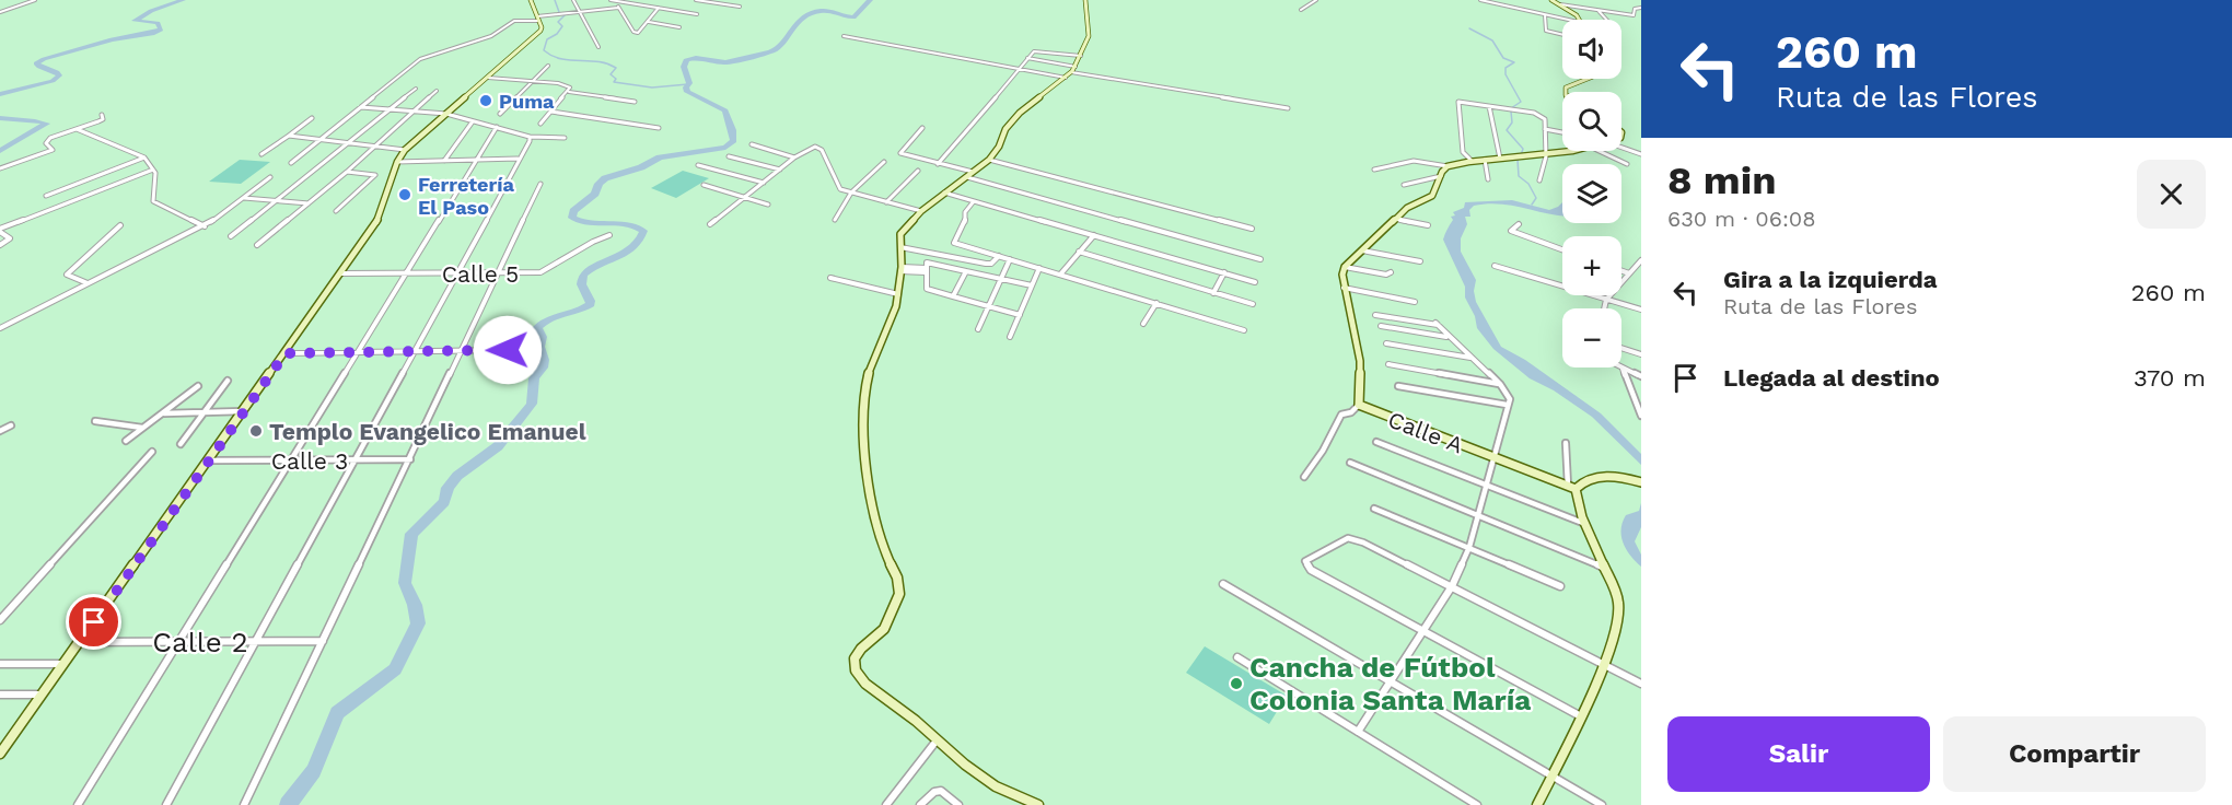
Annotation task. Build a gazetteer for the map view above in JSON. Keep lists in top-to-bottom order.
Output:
{
  "streets": {
    "street": [
      "Calle 5",
      "Calle A",
      "Calle 3",
      "Calle 2"
    ]
  },
  "places": [
    "Puma",
    "Ferretería El Paso",
    "Templo Evangelico Emanuel",
    "Cancha de Fútbol Colonia Santa María"
  ],
  "page": {
    "turn": ["260 m", "Ruta de las Flores"],
    "map_buttons": ["+", "−"],
    "heading": ["8 min", "630 m · 06:08"],
    "list": [
      {
        "name": "Gira a la izquierda",
        "note": "Ruta de las Flores",
        "value": "260 m"
      },
      {
        "name": "Llegada al destino",
        "value": "370 m"
      }
    ],
    "buttons": ["Salir", "Compartir"]
  }
}
